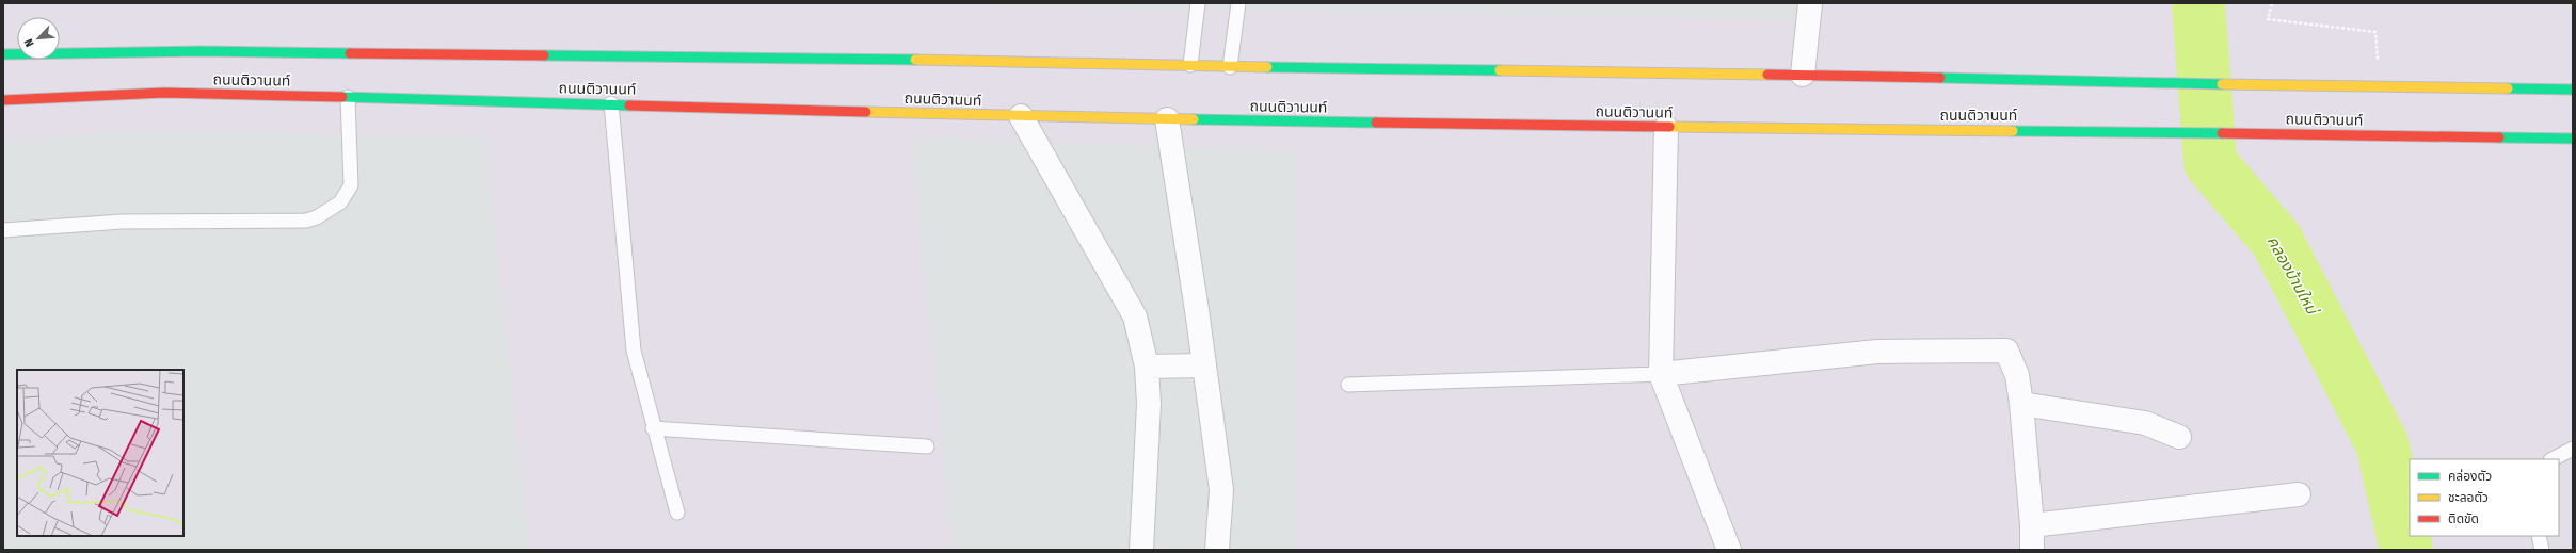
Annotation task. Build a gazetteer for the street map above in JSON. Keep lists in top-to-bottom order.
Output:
{
  "streets": {
    "main road": ["ถนนติวานนท์"]
  },
  "water": ["คลองบ้านใหม่"],
  "legend": ["คล่องตัว", "ชะลอตัว", "ติดขัด"],
  "north": "bottom left"
}
